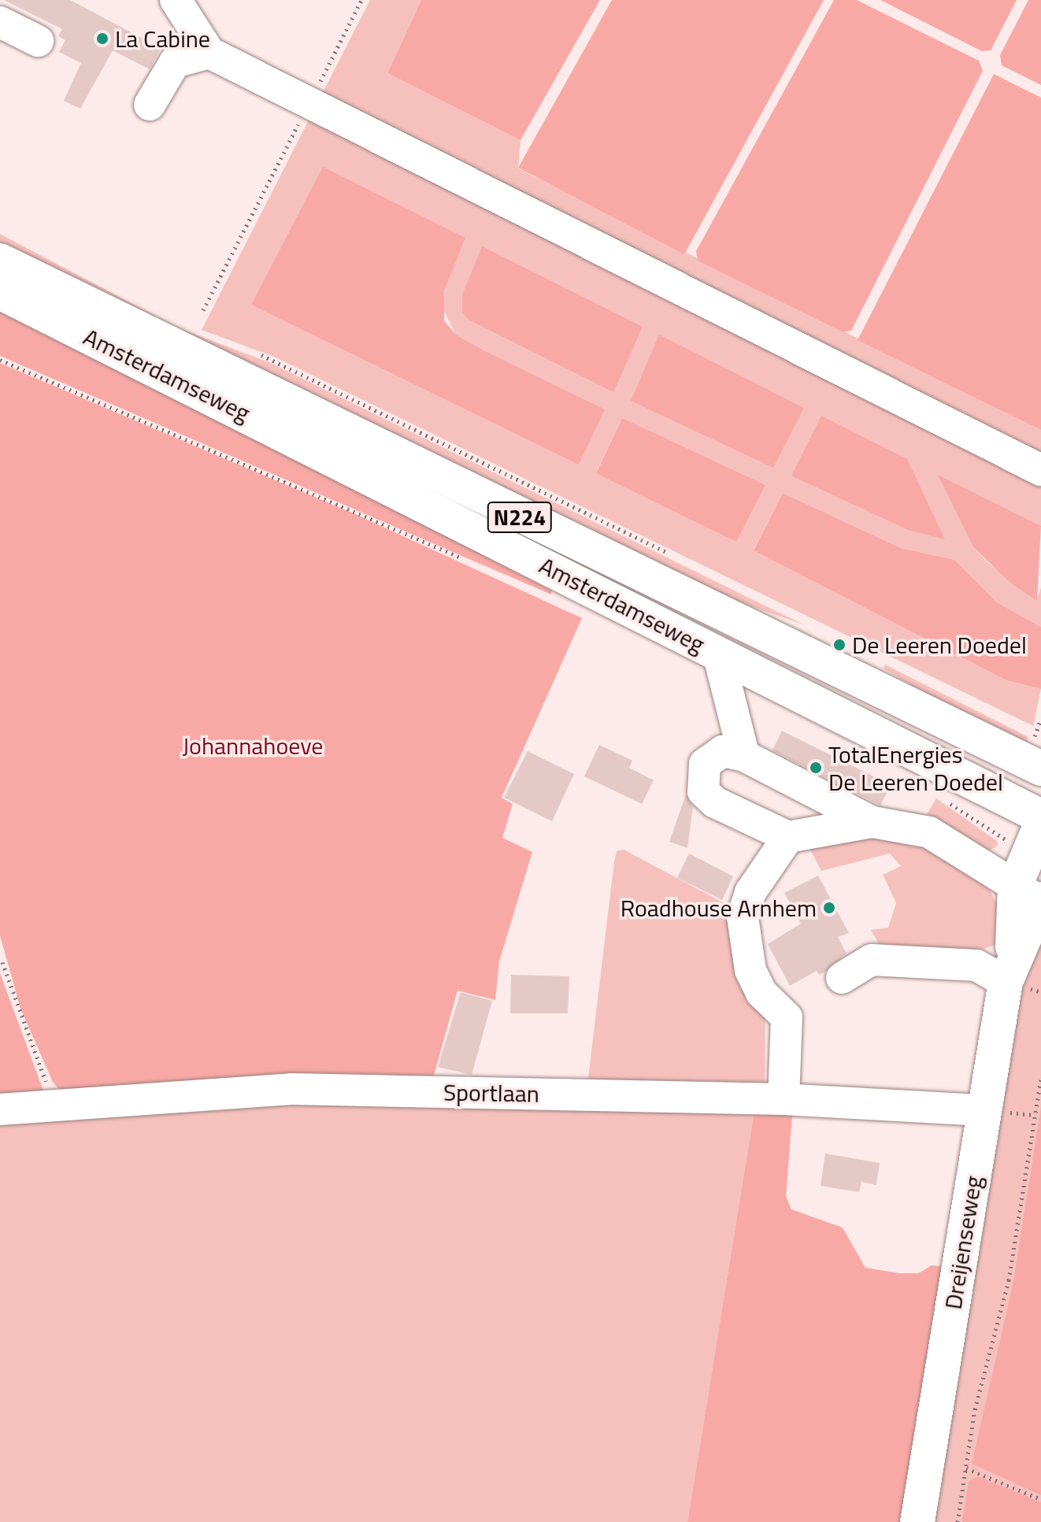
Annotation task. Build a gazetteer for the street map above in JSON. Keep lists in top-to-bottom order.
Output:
{
  "streets": {
    "main road": ["Amsterdamseweg", "N224", "Dreijenseweg"],
    "street": ["Sportlaan"]
  },
  "crossings": [
    ["Sportlaan", "Dreijenseweg"]
  ],
  "parks": ["Johannahoeve"],
  "places": [
    "La Cabine",
    "De Leeren Doedel",
    "TotalEnergies De Leeren Doedel",
    "Roadhouse Arnhem"
  ]
}
